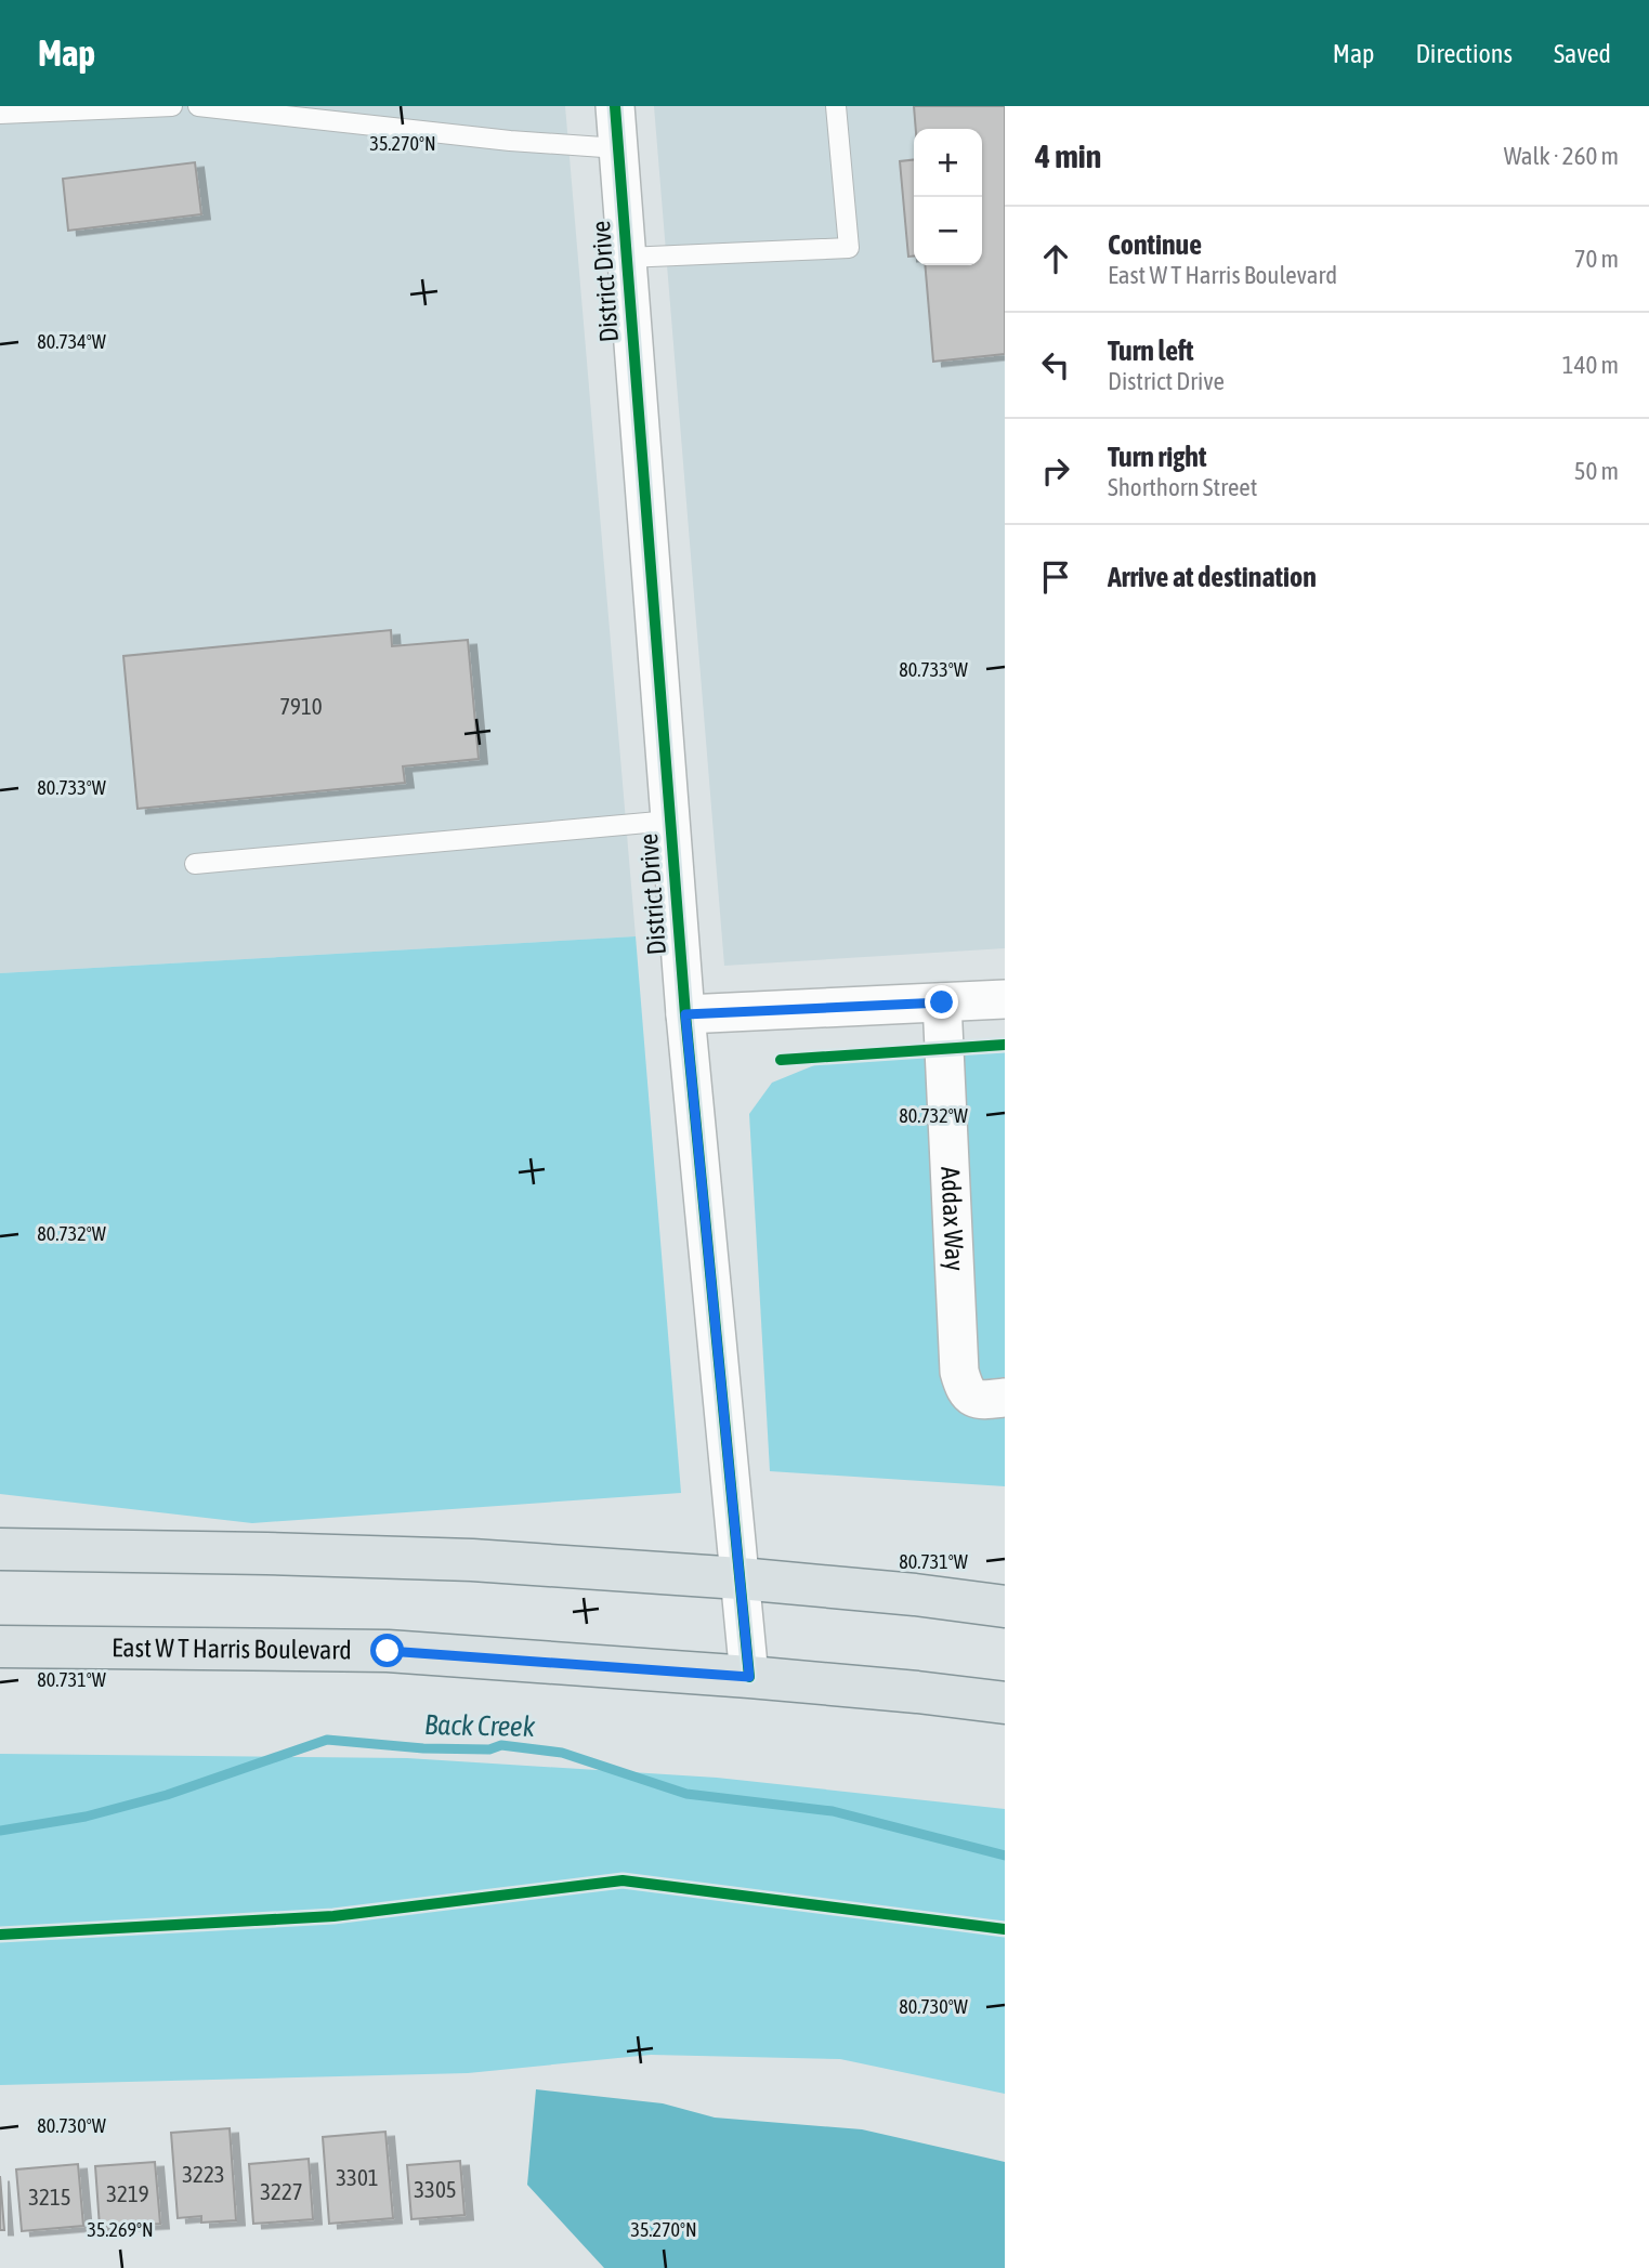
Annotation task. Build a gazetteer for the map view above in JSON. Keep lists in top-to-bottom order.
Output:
{
  "streets": {
    "main road": ["East W T Harris Boulevard"],
    "street": ["District Drive", "Addax Way"]
  },
  "crossings": [
    ["District Drive", "East W T Harris Boulevard"]
  ],
  "water": ["Back Creek"],
  "house_numbers": [
    "7910",
    "3223",
    "3301",
    "3305",
    "3227",
    "3219",
    "3215"
  ],
  "page": {
    "header": "Map",
    "nav": ["Map", "Directions", "Saved"],
    "heading": ["4 min", "Walk · 260 m"],
    "map_buttons": ["+", "−"],
    "list": [
      ["Continue", "East W T Harris Boulevard", "70 m"],
      ["Turn left", "District Drive", "140 m"],
      ["Turn right", "Shorthorn Street", "50 m"],
      "Arrive at destination"
    ]
  },
  "coordinates": [
    "35.270°N",
    "80.734°W",
    "80.733°W",
    "80.732°W",
    "80.731°W",
    "80.730°W",
    "35.269°N"
  ]
}
